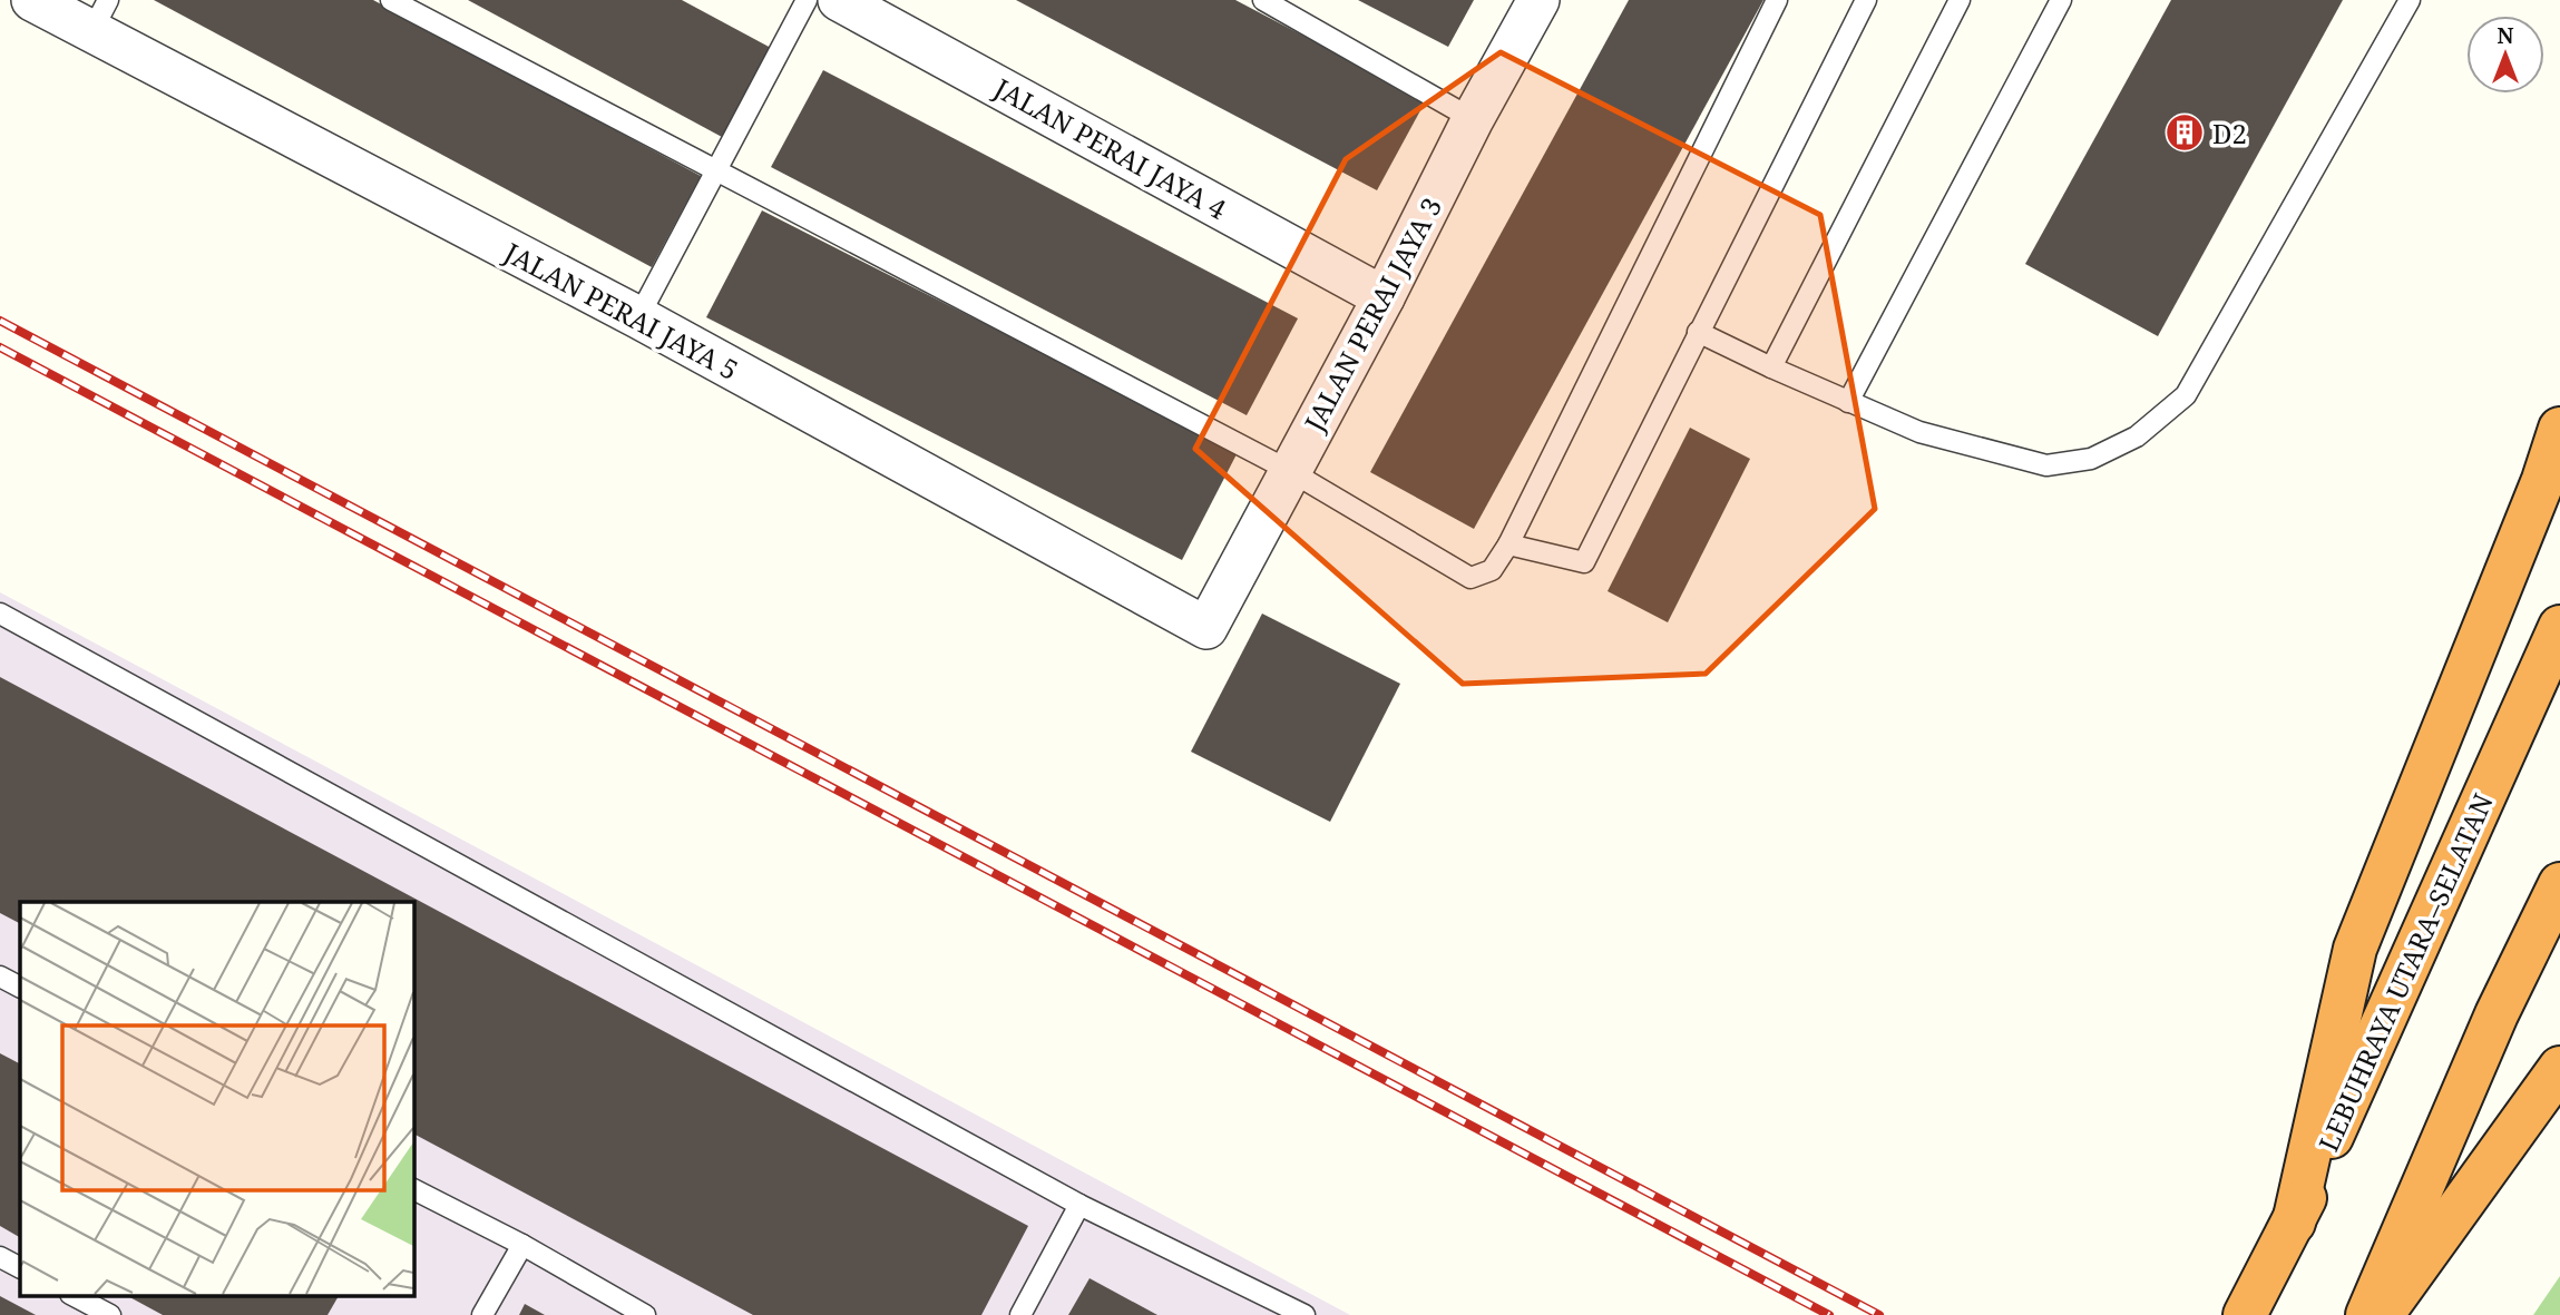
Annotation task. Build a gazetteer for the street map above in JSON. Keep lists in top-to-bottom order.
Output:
{
  "streets": {
    "highway": ["LEBUHRAYA UTARA–SELATAN"],
    "street": ["JALAN PERAI JAYA 4", "JALAN PERAI JAYA 5", "JALAN PERAI JAYA 3"]
  },
  "crossings": [
    ["JALAN PERAI JAYA 4", "JALAN PERAI JAYA 3"],
    ["JALAN PERAI JAYA 5", "JALAN PERAI JAYA 3"]
  ],
  "places": {
    "building": ["D2"]
  },
  "north": "top"
}
